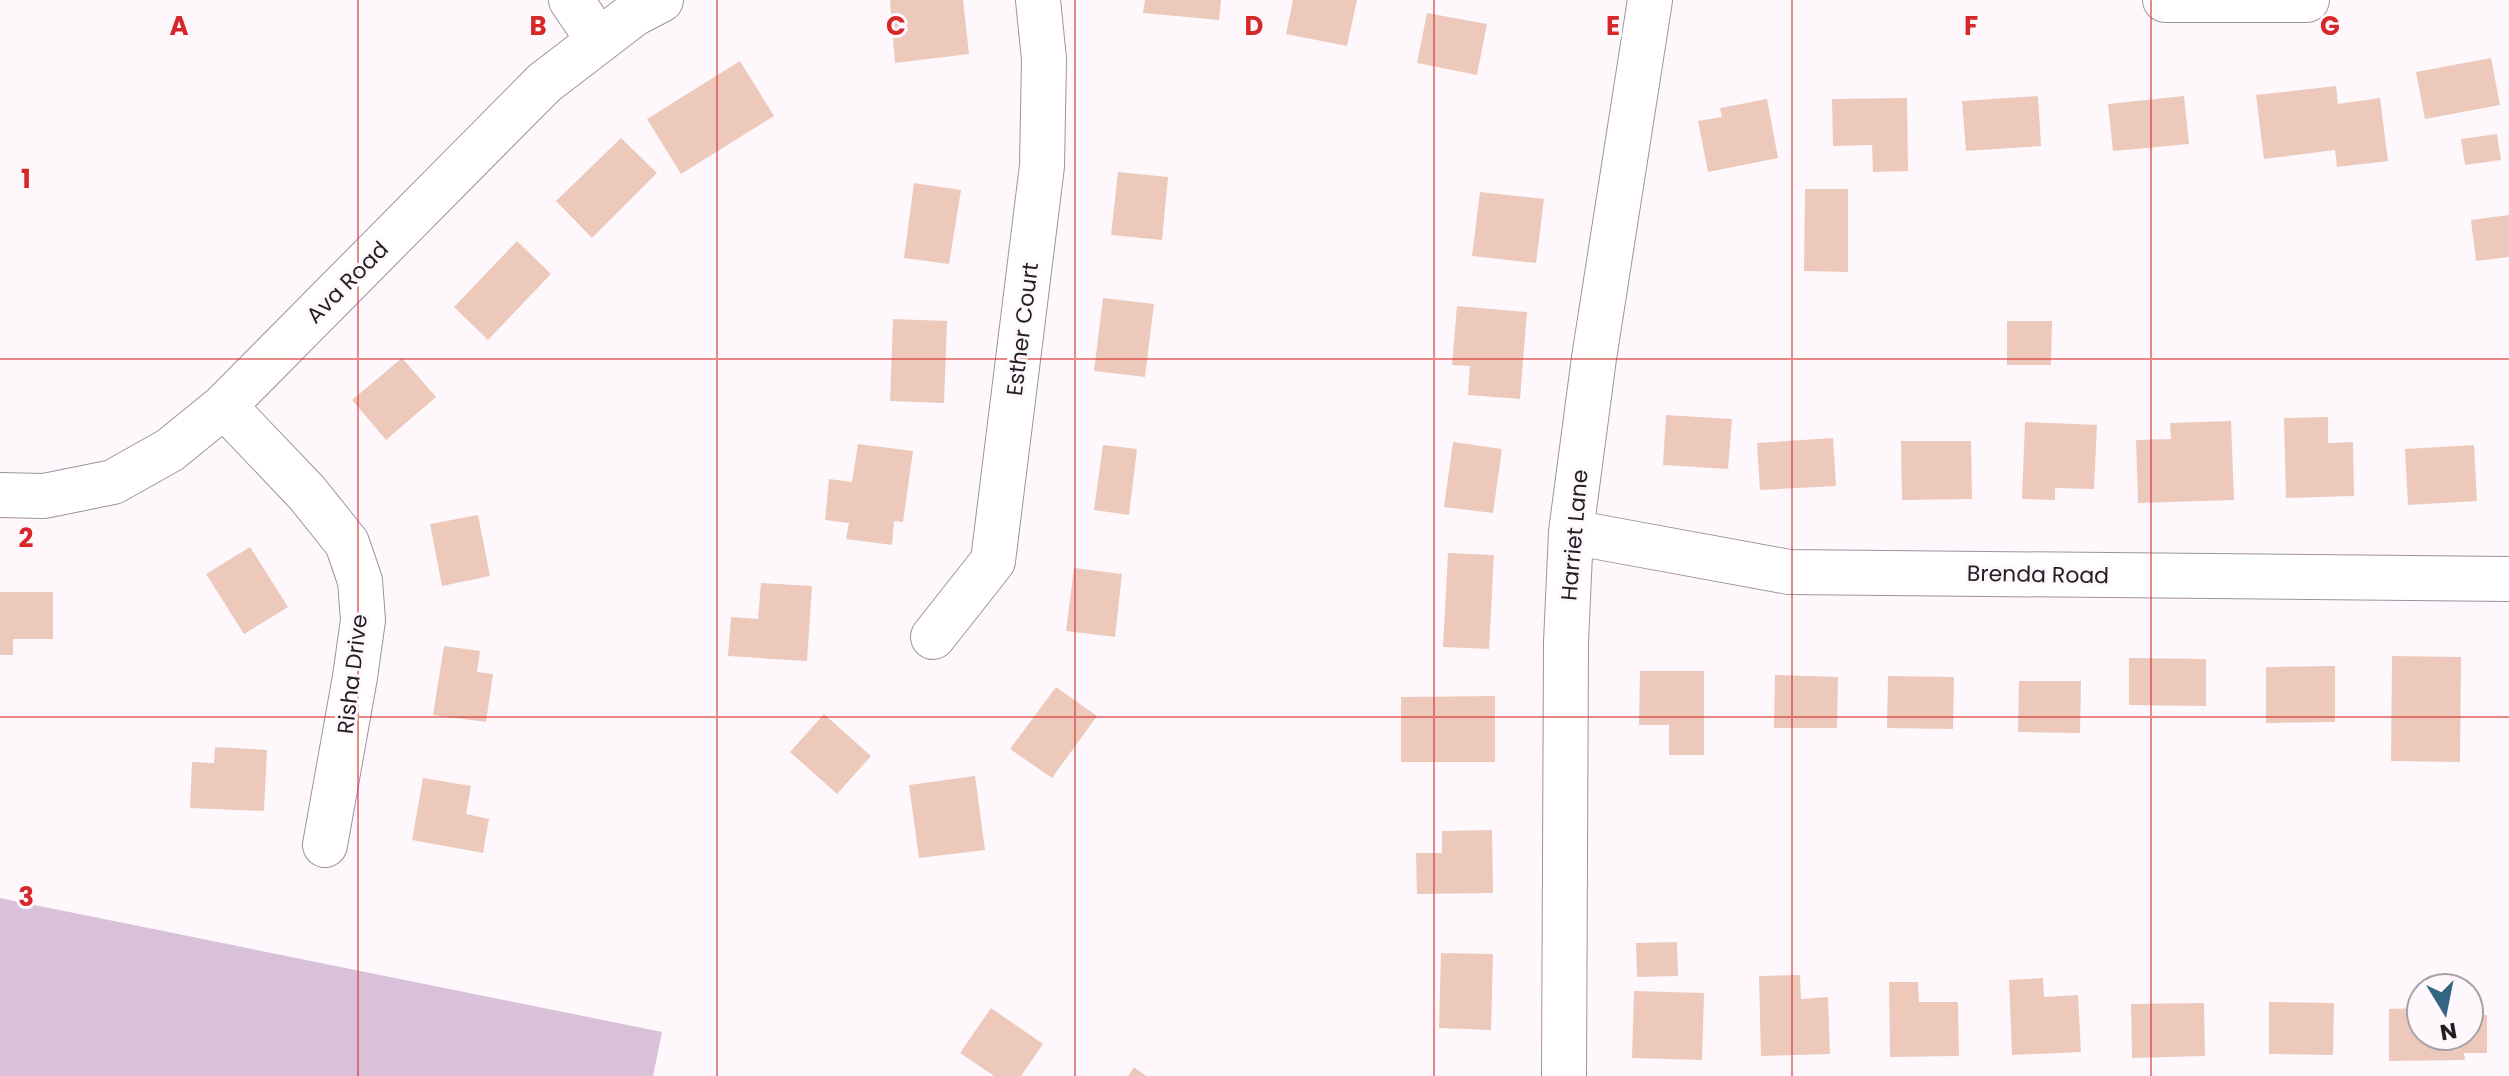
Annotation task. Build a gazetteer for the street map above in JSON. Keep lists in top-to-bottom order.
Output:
{
  "streets": {
    "street": [
      "Ava Road",
      "Esther Court",
      "Harriet Lane",
      "Brenda Road",
      "Risha Drive"
    ]
  },
  "crossings": [
    ["Ava Road", "Risha Drive"],
    ["Harriet Lane", "Brenda Road"]
  ],
  "north": "bottom",
  "grid": {
    "columns": [
      "A",
      "B",
      "C",
      "D",
      "E",
      "F",
      "G"
    ],
    "rows": ["1", "2", "3"]
  }
}
